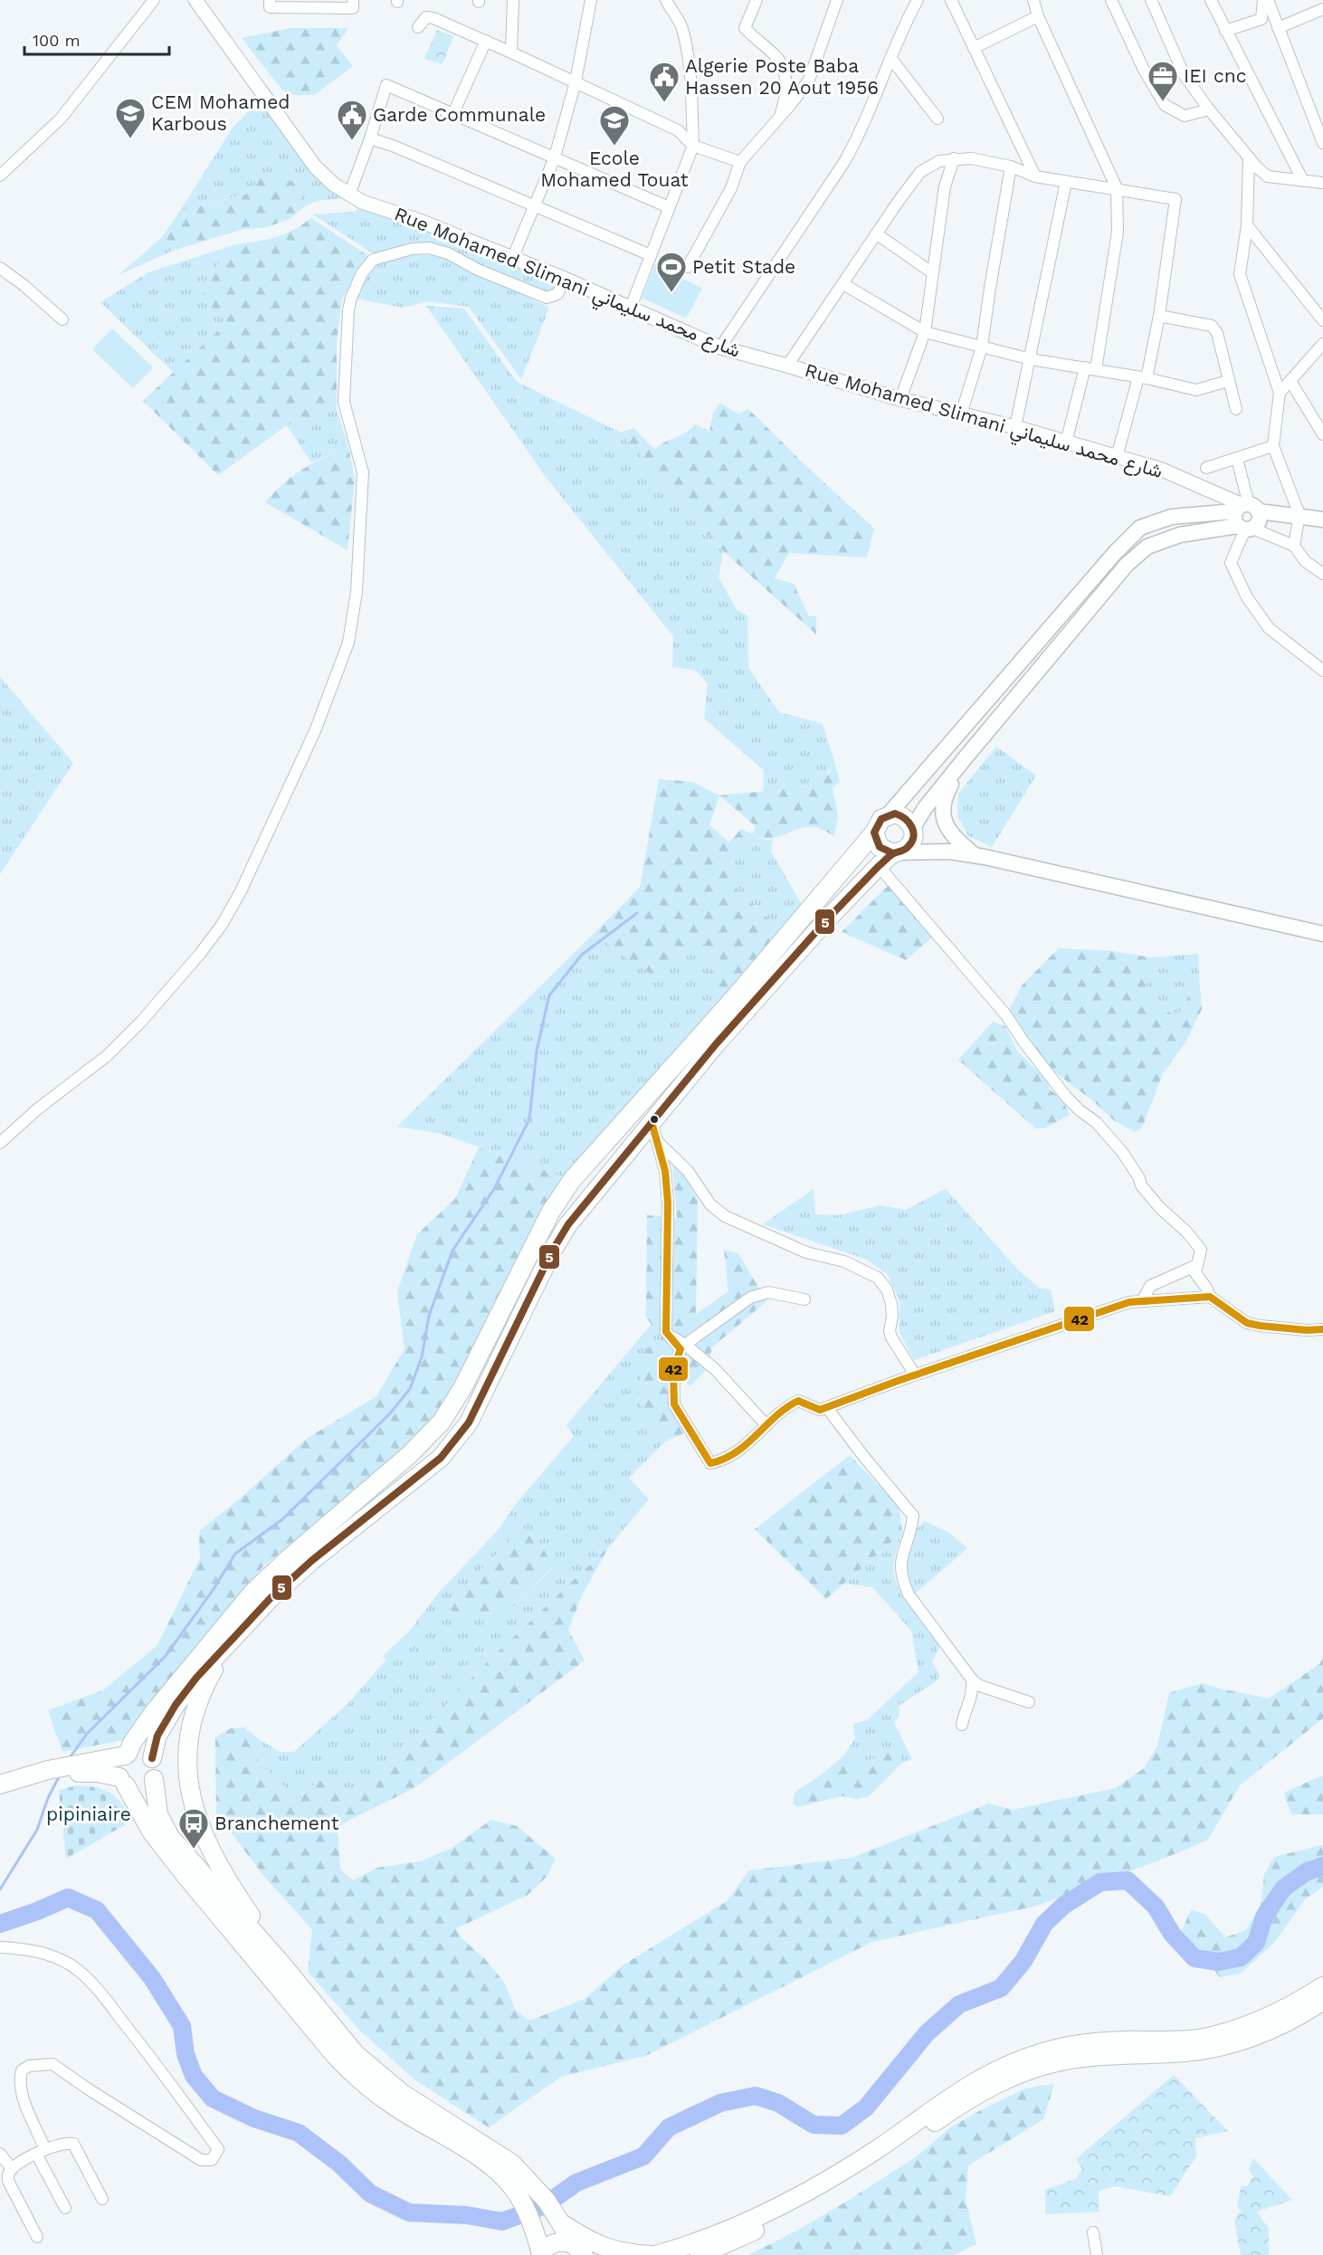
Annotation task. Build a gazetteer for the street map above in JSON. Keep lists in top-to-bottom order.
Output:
{
  "streets": {
    "street": ["Rue Mohamed Slimani شارع محمد سليماني"]
  },
  "parks": ["pipiniaire"],
  "places": {
    "office": ["IEI cnc"],
    "public building": ["Algerie Poste Baba Hassen 20 Aout 1956", "Garde Communale"],
    "school or university": ["CEM Mohamed Karbous", "Ecole Mohamed Touat"],
    "sports": ["Petit Stade"],
    "bus stop": ["Branchement"]
  },
  "lines": ["transit line 5", "transit line 42"],
  "scale_bar": "100 m"
}
